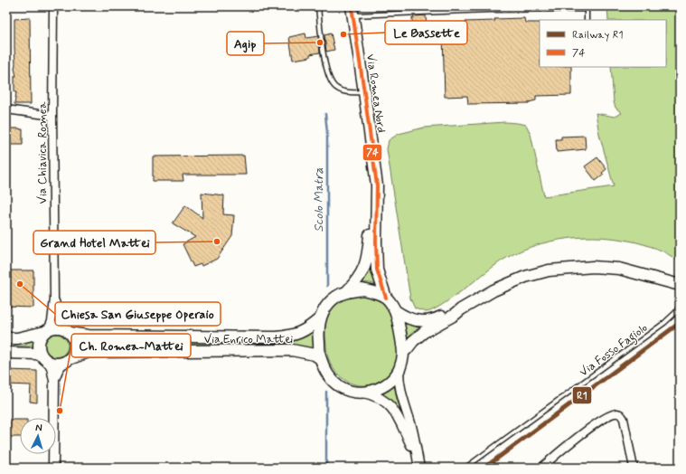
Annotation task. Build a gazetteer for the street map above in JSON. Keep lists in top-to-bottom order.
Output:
{
  "streets": {
    "main road": ["Via Romea Nord", "Via Enrico Mattei"],
    "street": ["Via Chiavica Romea"],
    "lane": ["Via Fosso Fagiolo"]
  },
  "crossings": [
    ["Via Romea Nord", "Via Enrico Mattei"],
    ["Via Chiavica Romea", "Via Enrico Mattei"]
  ],
  "water": ["Scolo Matra"],
  "places": [
    "Le Bassette",
    "Agip",
    "Grand Hotel Mattei",
    "Chiesa San Giuseppe Operaio",
    "Ch. Romea-Mattei"
  ],
  "lines": ["transit line 74", "rail line R1"],
  "legend": ["Railway R1", "74"],
  "north": "top"
}
